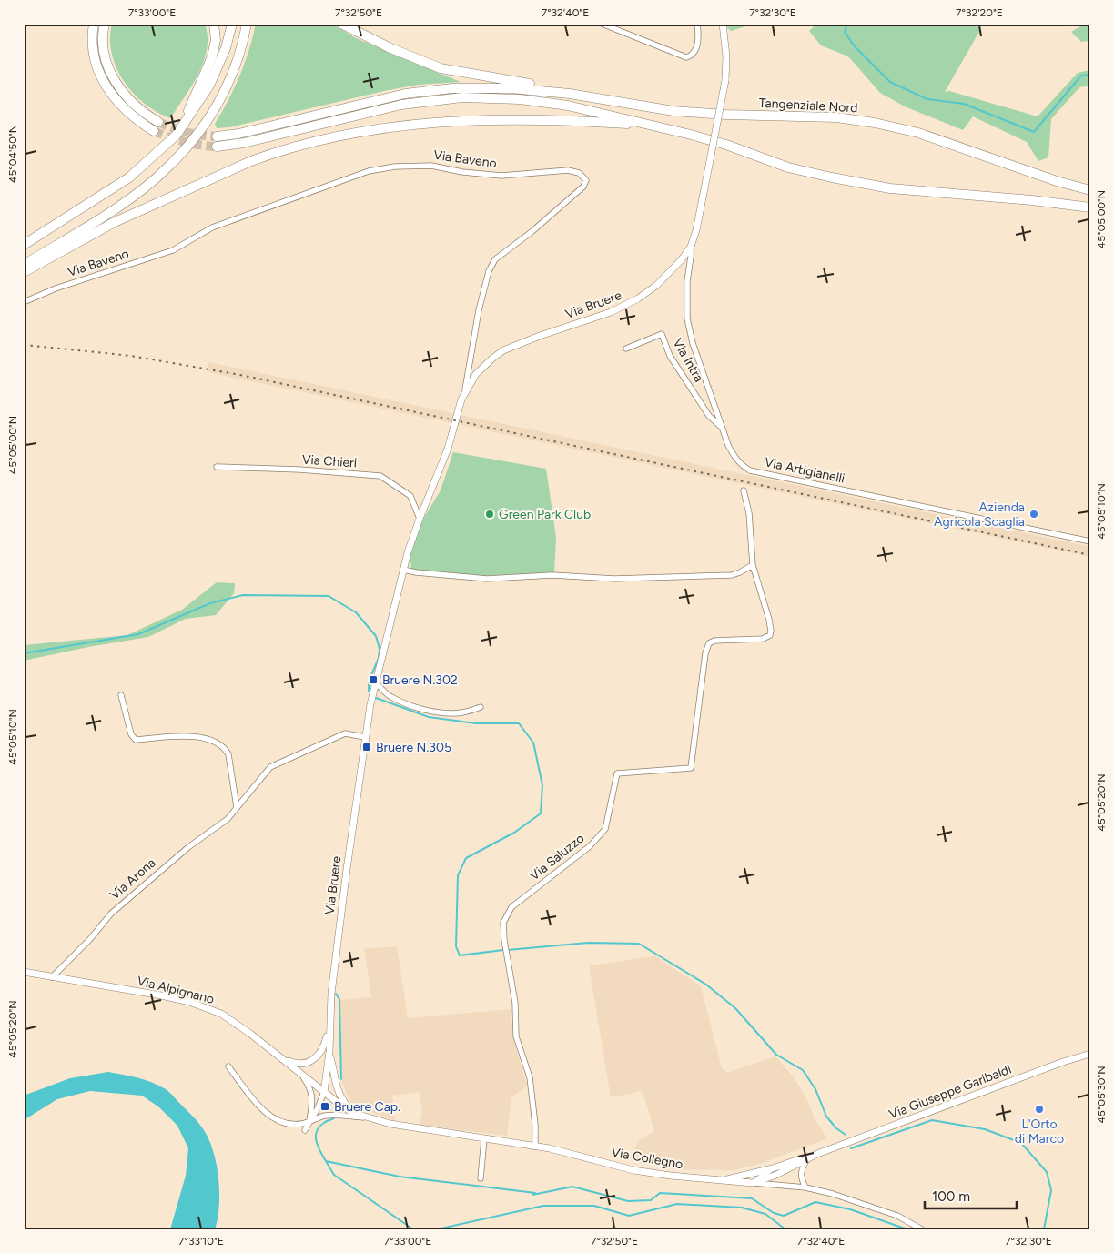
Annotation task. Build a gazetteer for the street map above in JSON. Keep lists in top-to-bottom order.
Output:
{
  "streets": {
    "highway": ["Tangenziale Nord"],
    "street": [
      "Via Baveno",
      "Via Bruere",
      "Via Intra",
      "Via Chieri",
      "Via Artigianelli",
      "Via Saluzzo",
      "Via Arona",
      "Via Alpignano",
      "Via Giuseppe Garibaldi",
      "Via Collegno"
    ]
  },
  "crossings": [
    ["Via Baveno", "Via Bruere"],
    ["Via Bruere", "Via Chieri"],
    ["Via Bruere", "Via Artigianelli"],
    ["Via Bruere", "Via Arona"],
    ["Via Bruere", "Via Alpignano"],
    ["Via Bruere", "Via Collegno"],
    ["Via Intra", "Via Artigianelli"],
    ["Via Saluzzo", "Via Collegno"],
    ["Via Arona", "Via Alpignano"],
    ["Via Alpignano", "Via Collegno"]
  ],
  "places": {
    "other": ["Green Park Club", "Azienda Agricola Scaglia", "L'Orto di Marco"],
    "transit": ["Bruere N.302", "Bruere N.305", "Bruere Cap."]
  },
  "scale_bar": "100 m",
  "coordinates": [
    "7°33'00\"E",
    "7°32'50\"E",
    "7°32'40\"E",
    "7°32'30\"E",
    "7°32'20\"E",
    "45°04'50\"N",
    "45°05'00\"N",
    "45°05'10\"N",
    "45°05'20\"N",
    "45°05'30\"N",
    "7°33'10\"E"
  ]
}
